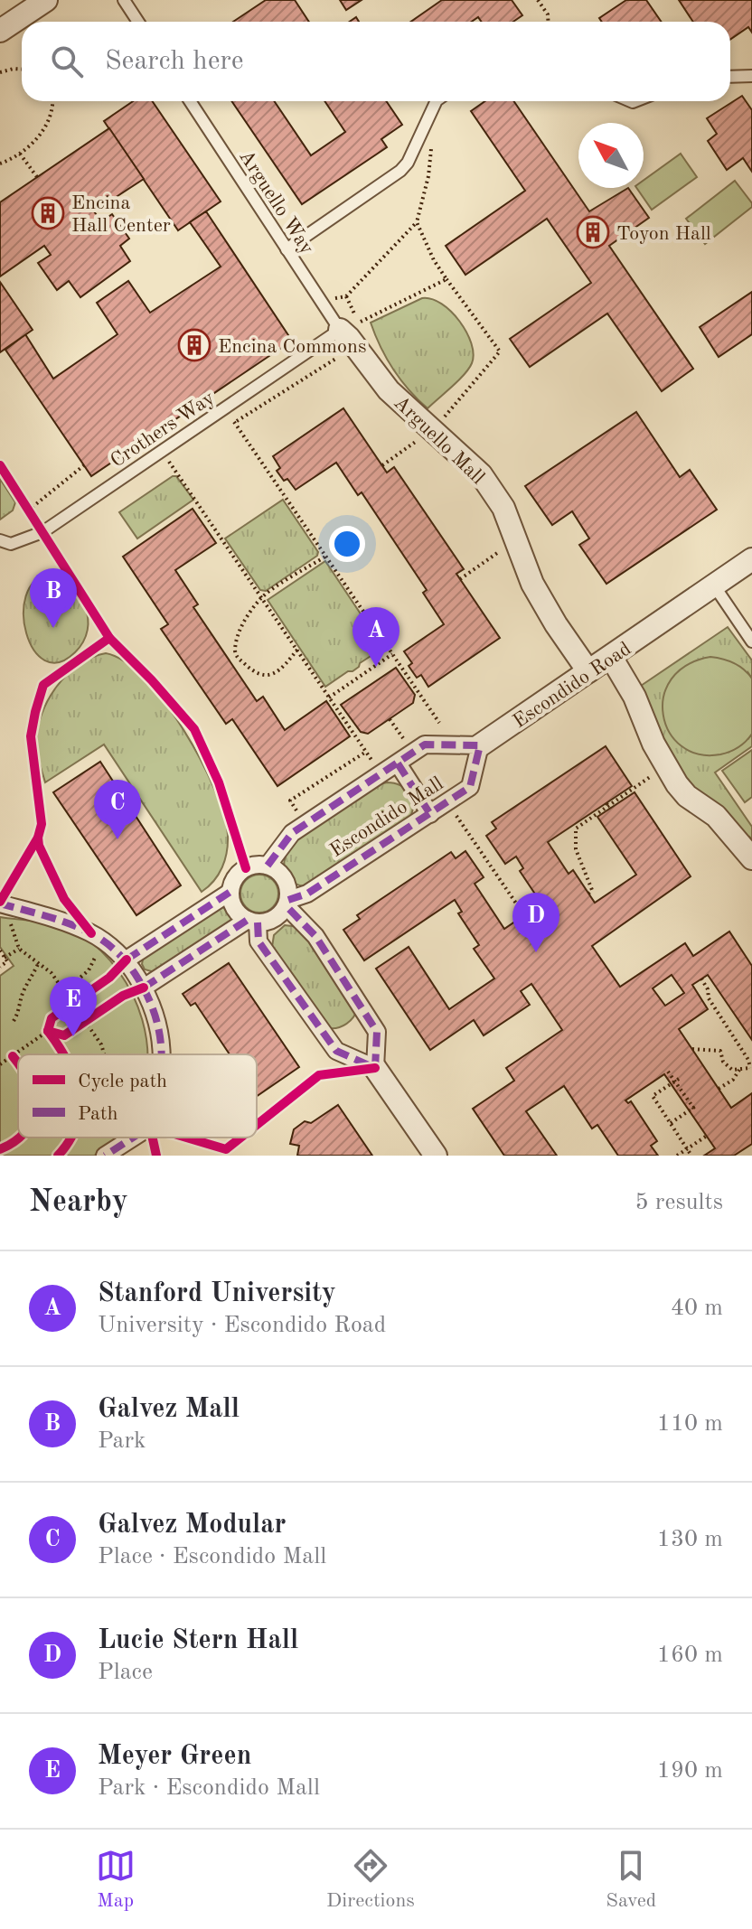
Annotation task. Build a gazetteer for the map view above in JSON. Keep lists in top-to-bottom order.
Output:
{
  "streets": {
    "street": ["Arguello Mall", "Escondido Road", "Escondido Mall"],
    "lane": ["Arguello Way", "Crothers Way"]
  },
  "crossings": [
    ["Arguello Way", "Crothers Way"],
    ["Arguello Way", "Arguello Mall"],
    ["Crothers Way", "Arguello Mall"],
    ["Arguello Mall", "Escondido Road"],
    ["Escondido Road", "Escondido Mall"]
  ],
  "places": {
    "building": ["Encina Hall Center", "Toyon Hall", "Encina Commons"]
  },
  "legend": ["Cycle path", "Path"],
  "north": "top left",
  "page": {
    "search": "Search here",
    "pins": [
      "B",
      "A",
      "C",
      "D",
      "E"
    ],
    "heading": ["Nearby", "5 results"],
    "list": [
      {
        "mark": "A",
        "name": "Stanford University",
        "note": "University · Escondido Road",
        "value": "40 m"
      },
      {
        "mark": "B",
        "name": "Galvez Mall",
        "note": "Park",
        "value": "110 m"
      },
      {
        "mark": "C",
        "name": "Galvez Modular",
        "note": "Place · Escondido Mall",
        "value": "130 m"
      },
      {
        "mark": "D",
        "name": "Lucie Stern Hall",
        "note": "Place",
        "value": "160 m"
      },
      {
        "mark": "E",
        "name": "Meyer Green",
        "note": "Park · Escondido Mall",
        "value": "190 m"
      }
    ],
    "nav": ["Map", "Directions", "Saved"]
  }
}
